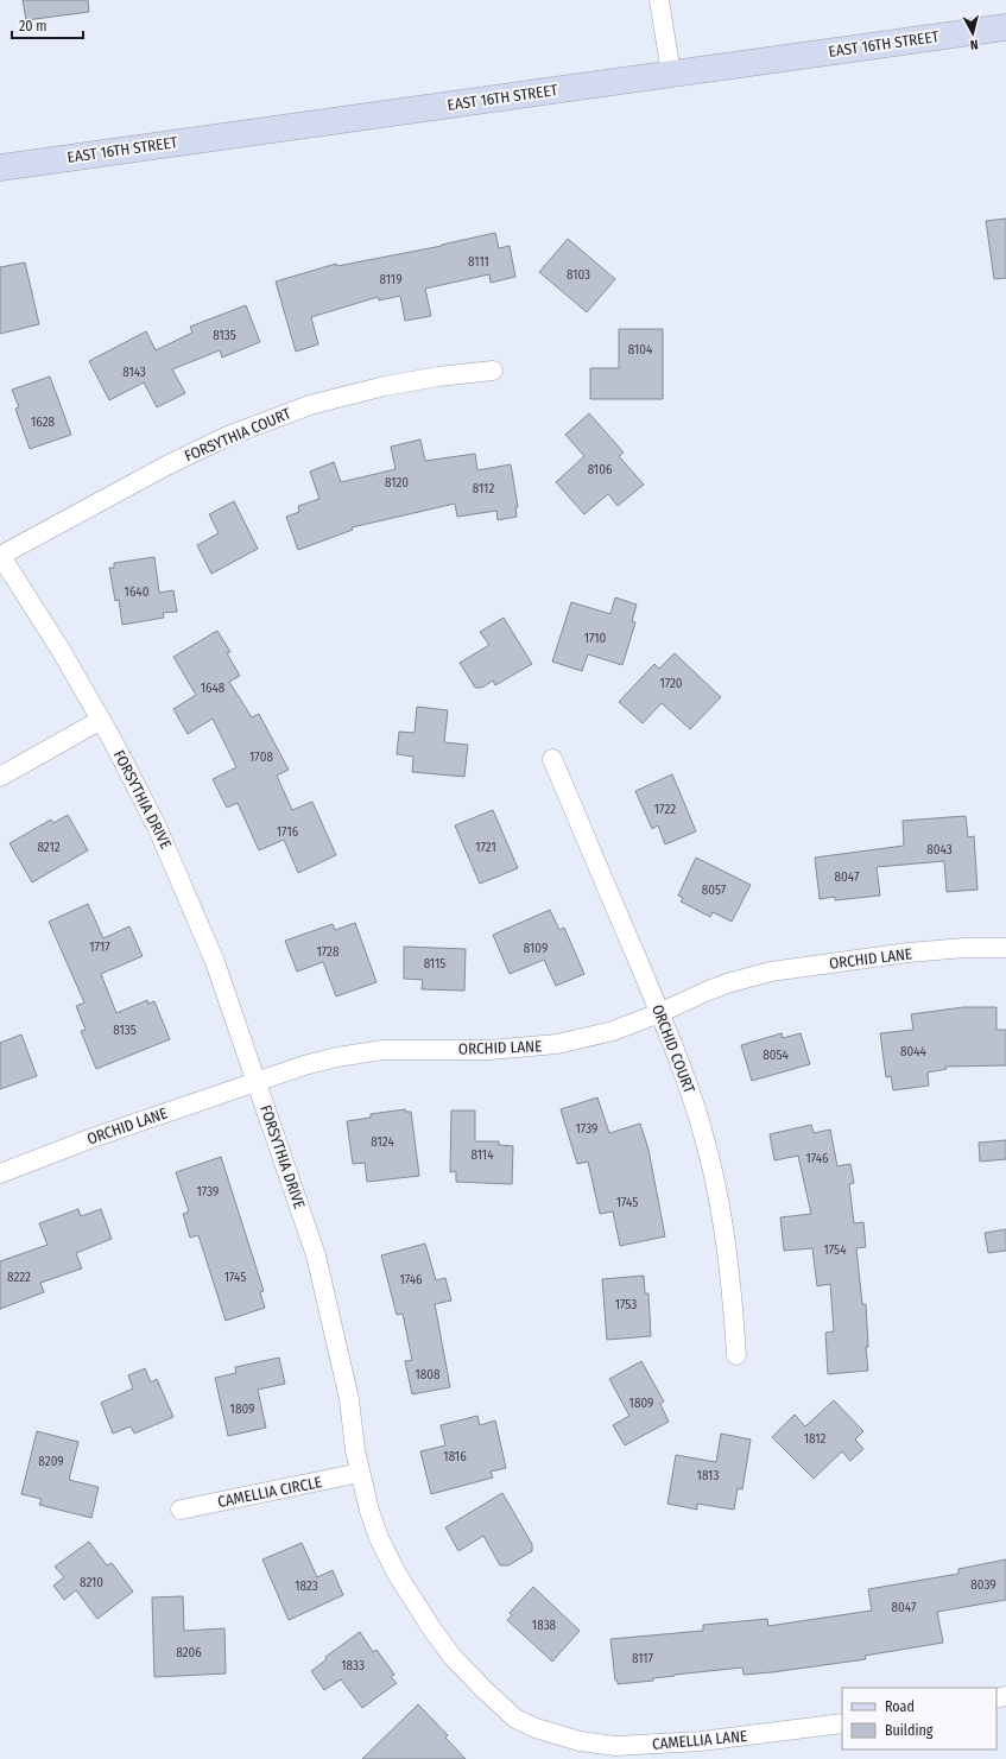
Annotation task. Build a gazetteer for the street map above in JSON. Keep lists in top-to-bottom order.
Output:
{
  "streets": {
    "street": [
      "EAST 16TH STREET",
      "FORSYTHIA COURT",
      "FORSYTHIA DRIVE",
      "ORCHID LANE",
      "ORCHID COURT",
      "CAMELLIA CIRCLE",
      "CAMELLIA LANE"
    ]
  },
  "crossings": [
    ["FORSYTHIA COURT", "FORSYTHIA DRIVE"],
    ["FORSYTHIA DRIVE", "ORCHID LANE"],
    ["FORSYTHIA DRIVE", "CAMELLIA CIRCLE"],
    ["FORSYTHIA DRIVE", "CAMELLIA LANE"],
    ["ORCHID LANE", "ORCHID COURT"]
  ],
  "house_numbers": [
    "8111",
    "8103",
    "8119",
    "8135",
    "8104",
    "8143",
    "1628",
    "8106",
    "8120",
    "8112",
    "1640",
    "1710",
    "1720",
    "1648",
    "1708",
    "1722",
    "1716",
    "8212",
    "1721",
    "8043",
    "8047",
    "8057",
    "1717",
    "8109",
    "1728",
    "8115",
    "8135",
    "8044",
    "8054",
    "1739",
    "8124",
    "8114",
    "1746",
    "1739",
    "1745",
    "1754",
    "8222",
    "1745",
    "1746",
    "1753",
    "1808",
    "1809",
    "1809",
    "1812",
    "1816",
    "8209",
    "1813",
    "8210",
    "8039",
    "1823",
    "8047",
    "1838",
    "8206",
    "8117",
    "1833"
  ],
  "legend": ["Road", "Building"],
  "scale_bar": "20 m",
  "north": "bottom"
}
